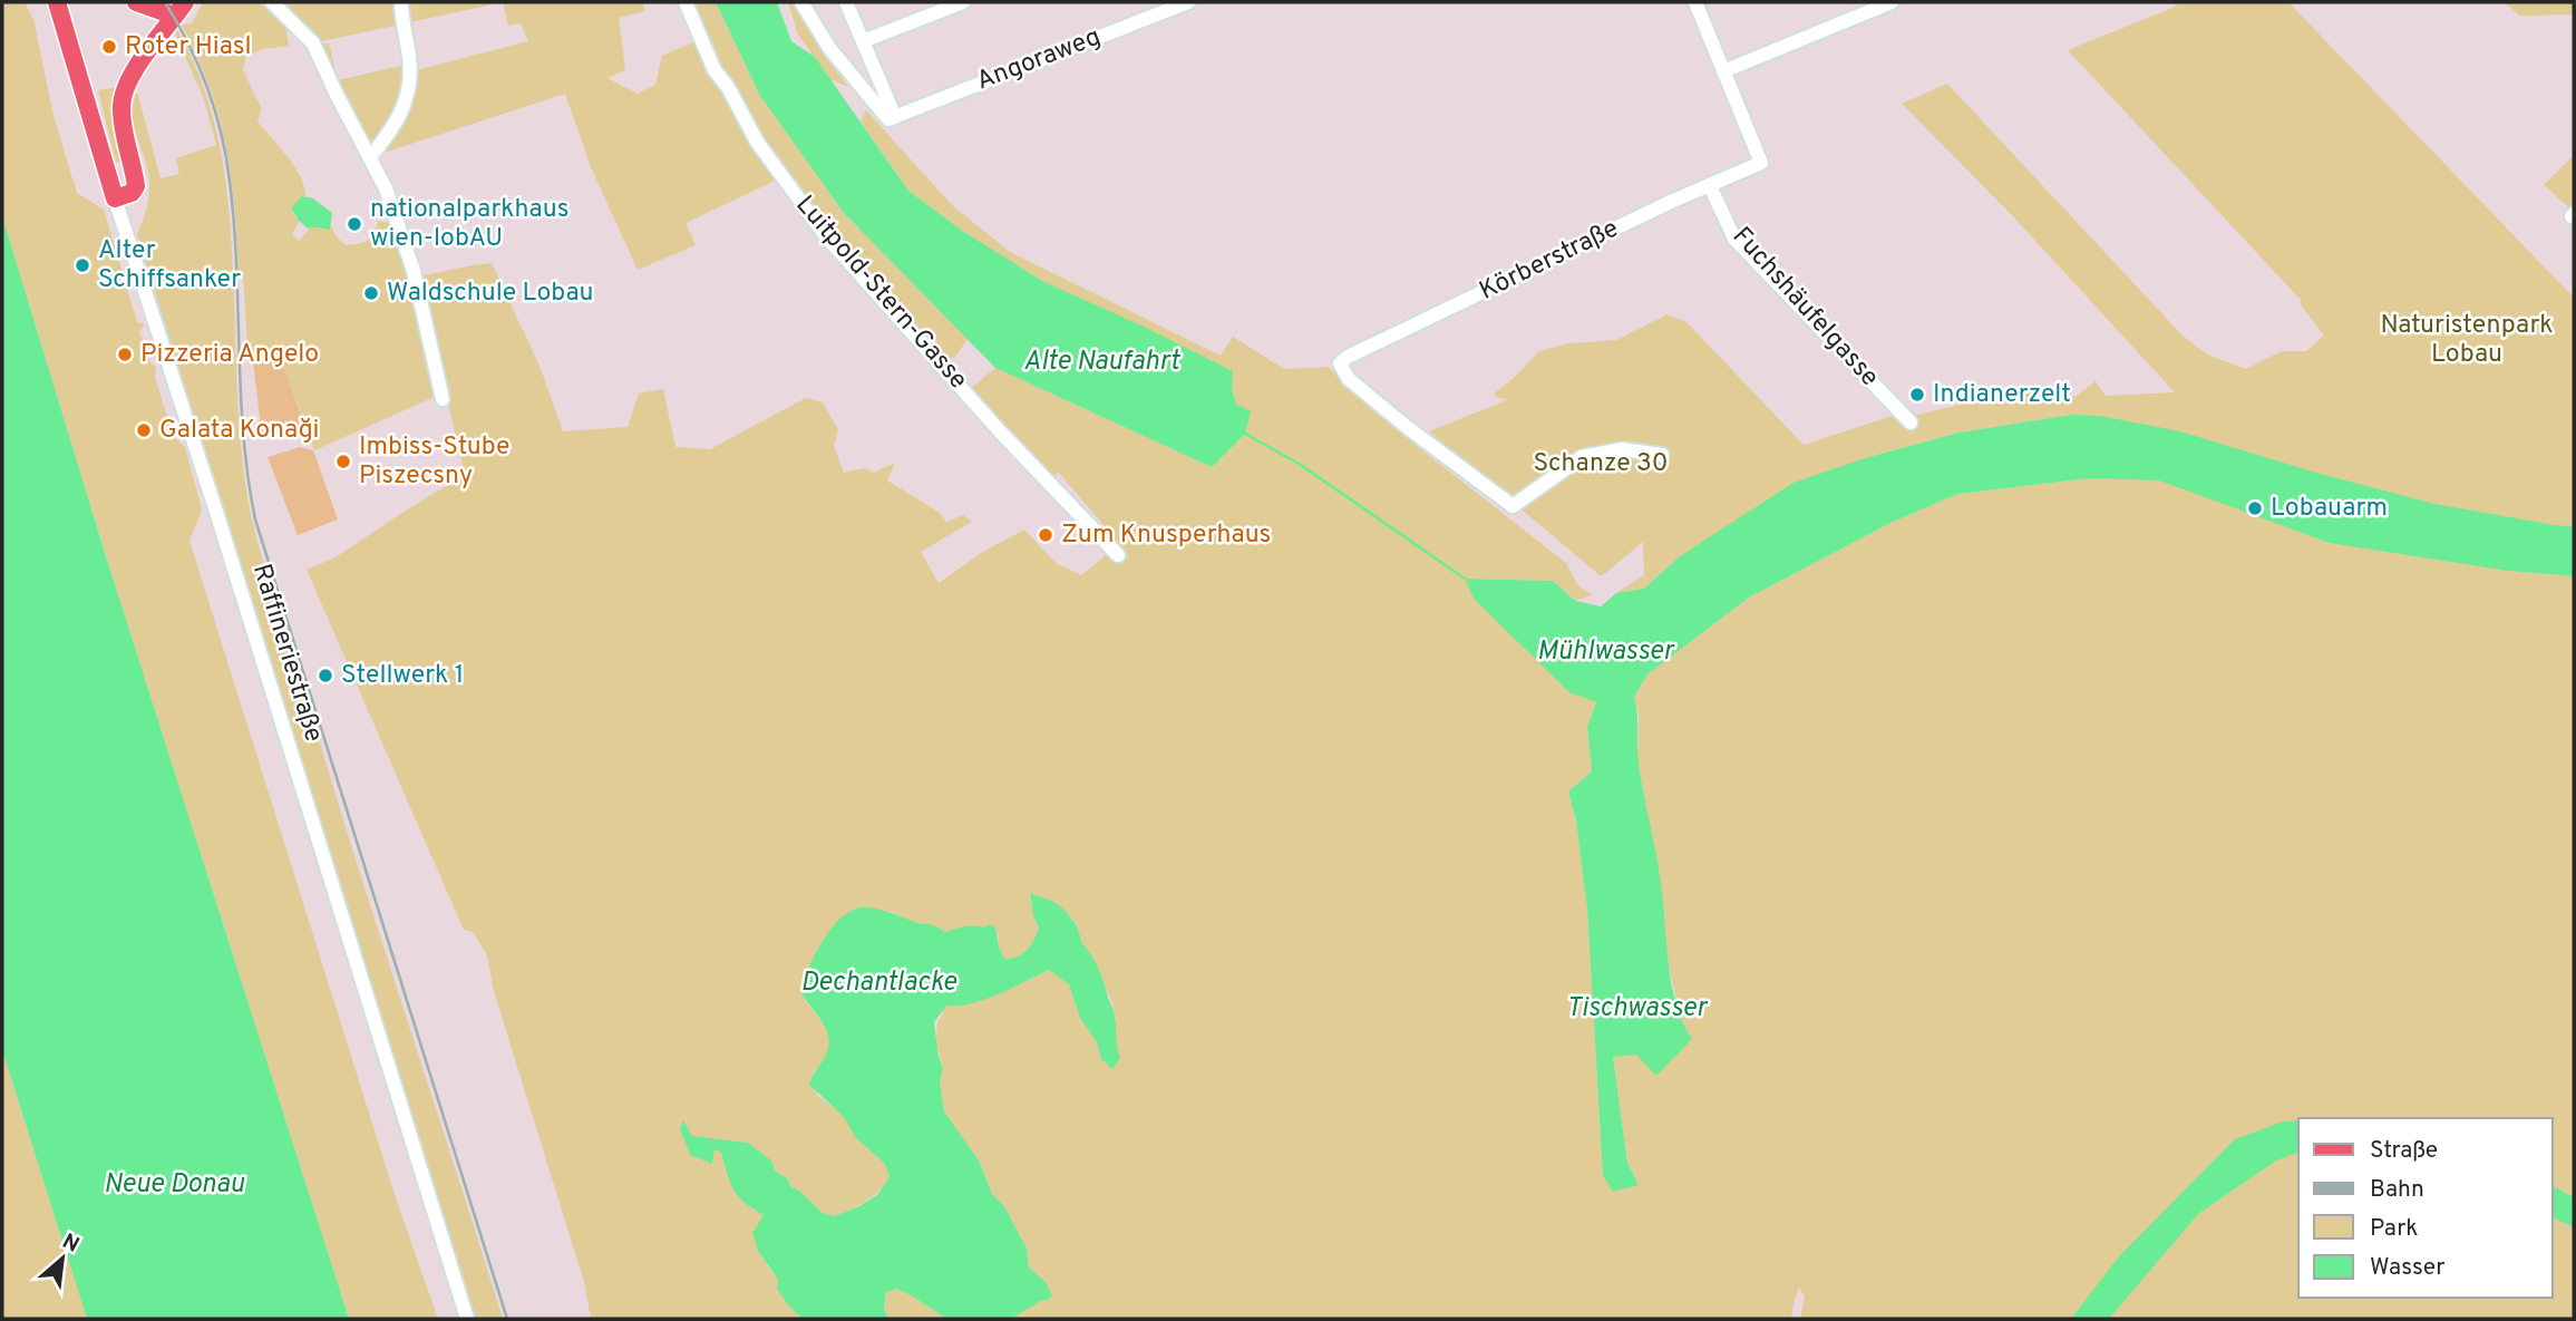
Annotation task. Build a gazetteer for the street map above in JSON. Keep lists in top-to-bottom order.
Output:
{
  "streets": {
    "main road": ["Raffineriestraße"],
    "street": [
      "Angoraweg",
      "Körberstraße",
      "Luitpold-Stern-Gasse",
      "Fuchshäufelgasse"
    ]
  },
  "crossings": [
    ["Körberstraße", "Fuchshäufelgasse"]
  ],
  "water": [
    "Alte Naufahrt",
    "Mühlwasser",
    "Dechantlacke",
    "Tischwasser",
    "Neue Donau"
  ],
  "parks": ["Naturistenpark Lobau", "Schanze 30"],
  "places": [
    "Roter Hiasl",
    "nationalparkhaus wien-lobAU",
    "Alter Schiffsanker",
    "Waldschule Lobau",
    "Pizzeria Angelo",
    "Indianerzelt",
    "Galata Konaği",
    "Imbiss-Stube Piszecsny",
    "Lobauarm",
    "Zum Knusperhaus",
    "Stellwerk 1"
  ],
  "legend": [
    "Straße",
    "Bahn",
    "Park",
    "Wasser"
  ],
  "north": "top right"
}
